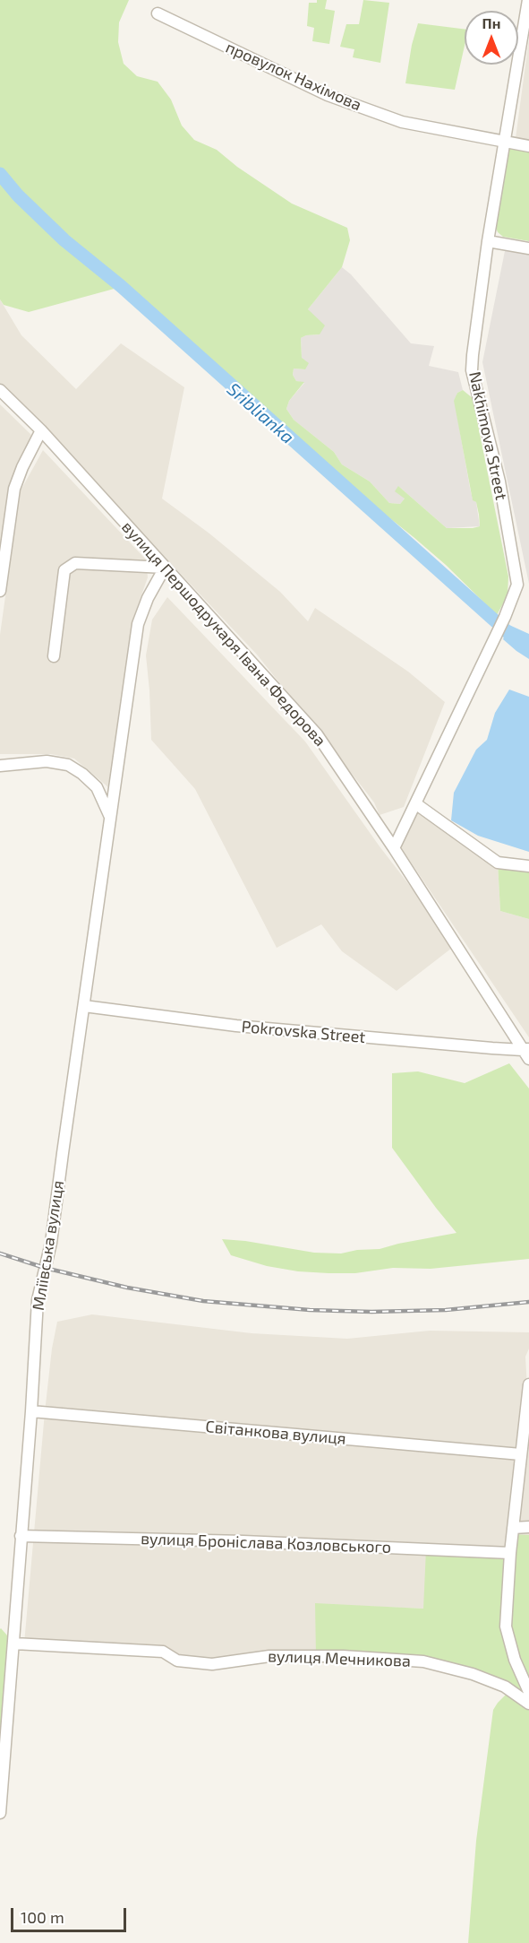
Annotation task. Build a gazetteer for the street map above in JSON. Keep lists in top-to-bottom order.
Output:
{
  "streets": {
    "street": [
      "провулок Нахімова",
      "Nakhimova Street",
      "вулиця Першодрукаря Івана Федорова",
      "Pokrovska Street",
      "Мліївська вулиця",
      "Світанкова вулиця",
      "вулиця Броніслава Козловського",
      "вулиця Мечникова"
    ]
  },
  "crossings": [
    ["провулок Нахімова", "Nakhimova Street"],
    ["Nakhimova Street", "вулиця Першодрукаря Івана Федорова"],
    ["вулиця Першодрукаря Івана Федорова", "Pokrovska Street"],
    ["Pokrovska Street", "Мліївська вулиця"],
    ["Мліївська вулиця", "Світанкова вулиця"],
    ["Мліївська вулиця", "вулиця Броніслава Козловського"],
    ["Мліївська вулиця", "вулиця Мечникова"]
  ],
  "water": ["Sriblianka"],
  "scale_bar": "100 m",
  "north": "top"
}
